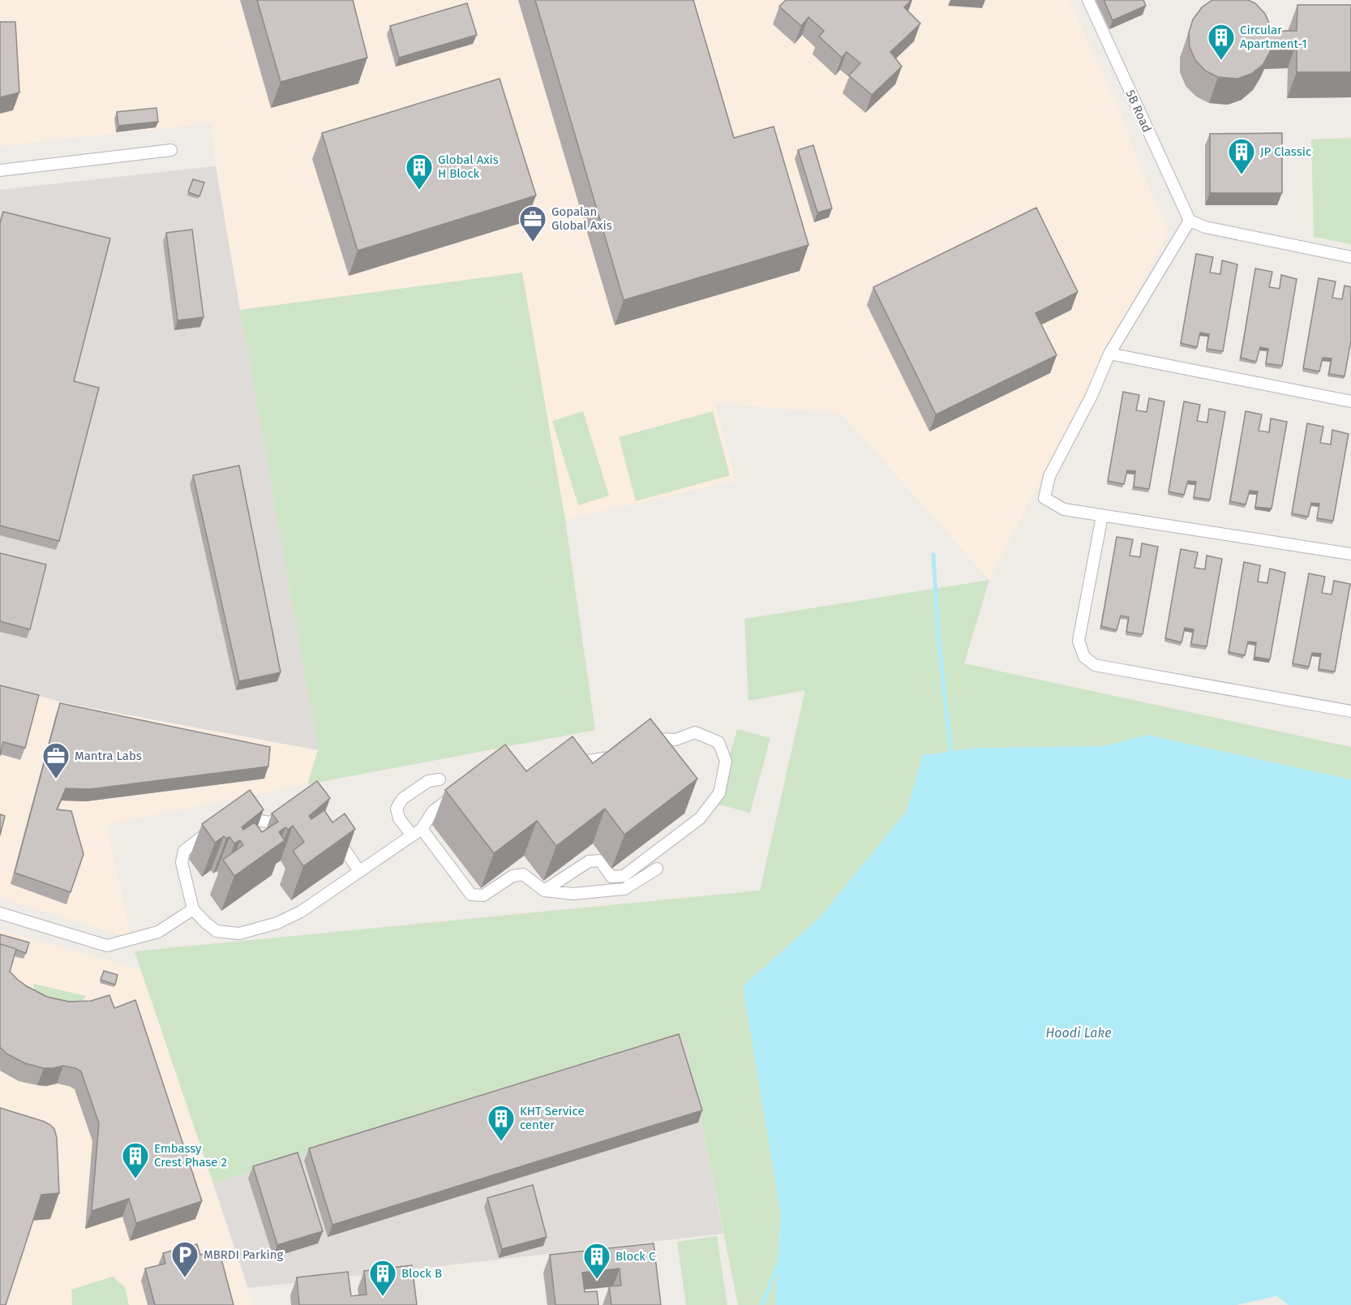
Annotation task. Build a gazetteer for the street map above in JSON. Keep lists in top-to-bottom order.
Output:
{
  "streets": {
    "street": ["5B Road"]
  },
  "water": ["Hoodi Lake"],
  "places": {
    "building": [
      "Circular Apartment-1",
      "JP Classic",
      "Global Axis H Block",
      "KHT Service center",
      "Embassy Crest Phase 2",
      "Block C",
      "Block B"
    ],
    "office": ["Gopalan Global Axis", "Mantra Labs"],
    "parking": ["MBRDI Parking"]
  }
}
